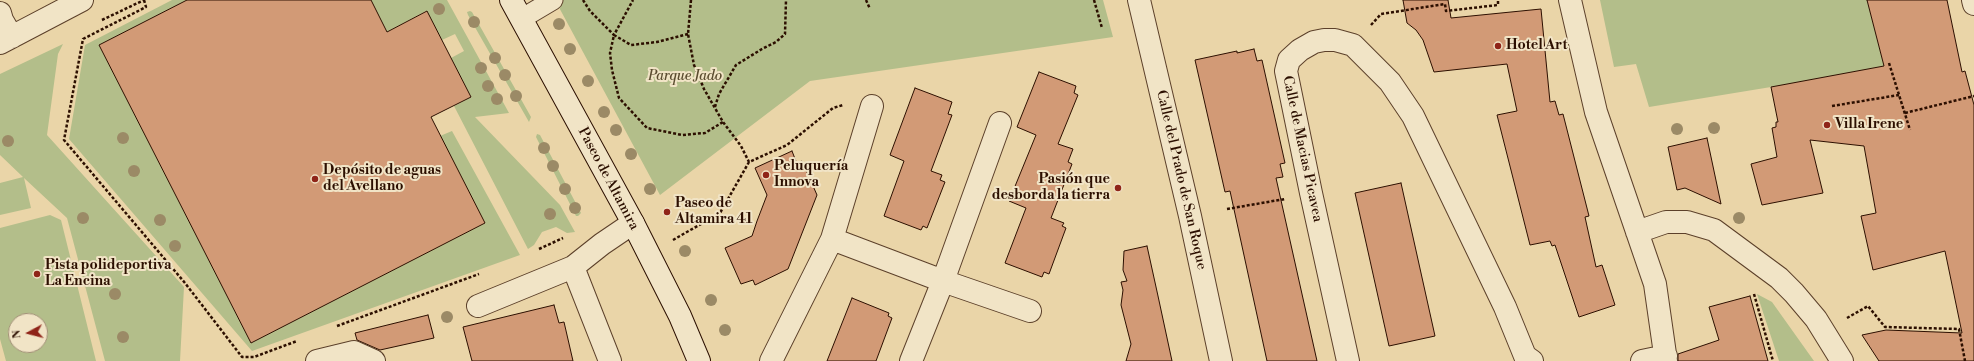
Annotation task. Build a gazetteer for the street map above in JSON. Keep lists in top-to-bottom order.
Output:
{
  "streets": {
    "street": ["Calle de Macias Picavea", "Paseo de Altamira", "Calle del Prado de San Roque"]
  },
  "parks": ["Parque Jado"],
  "places": [
    "Hotel Art",
    "Villa Irene",
    "Peluquería Innova",
    "Depósito de aguas del Avellano",
    "Pasión que desborda la tierra",
    "Paseo de Altamira 41",
    "Pista polideportiva La Encina"
  ],
  "north": "left"
}
